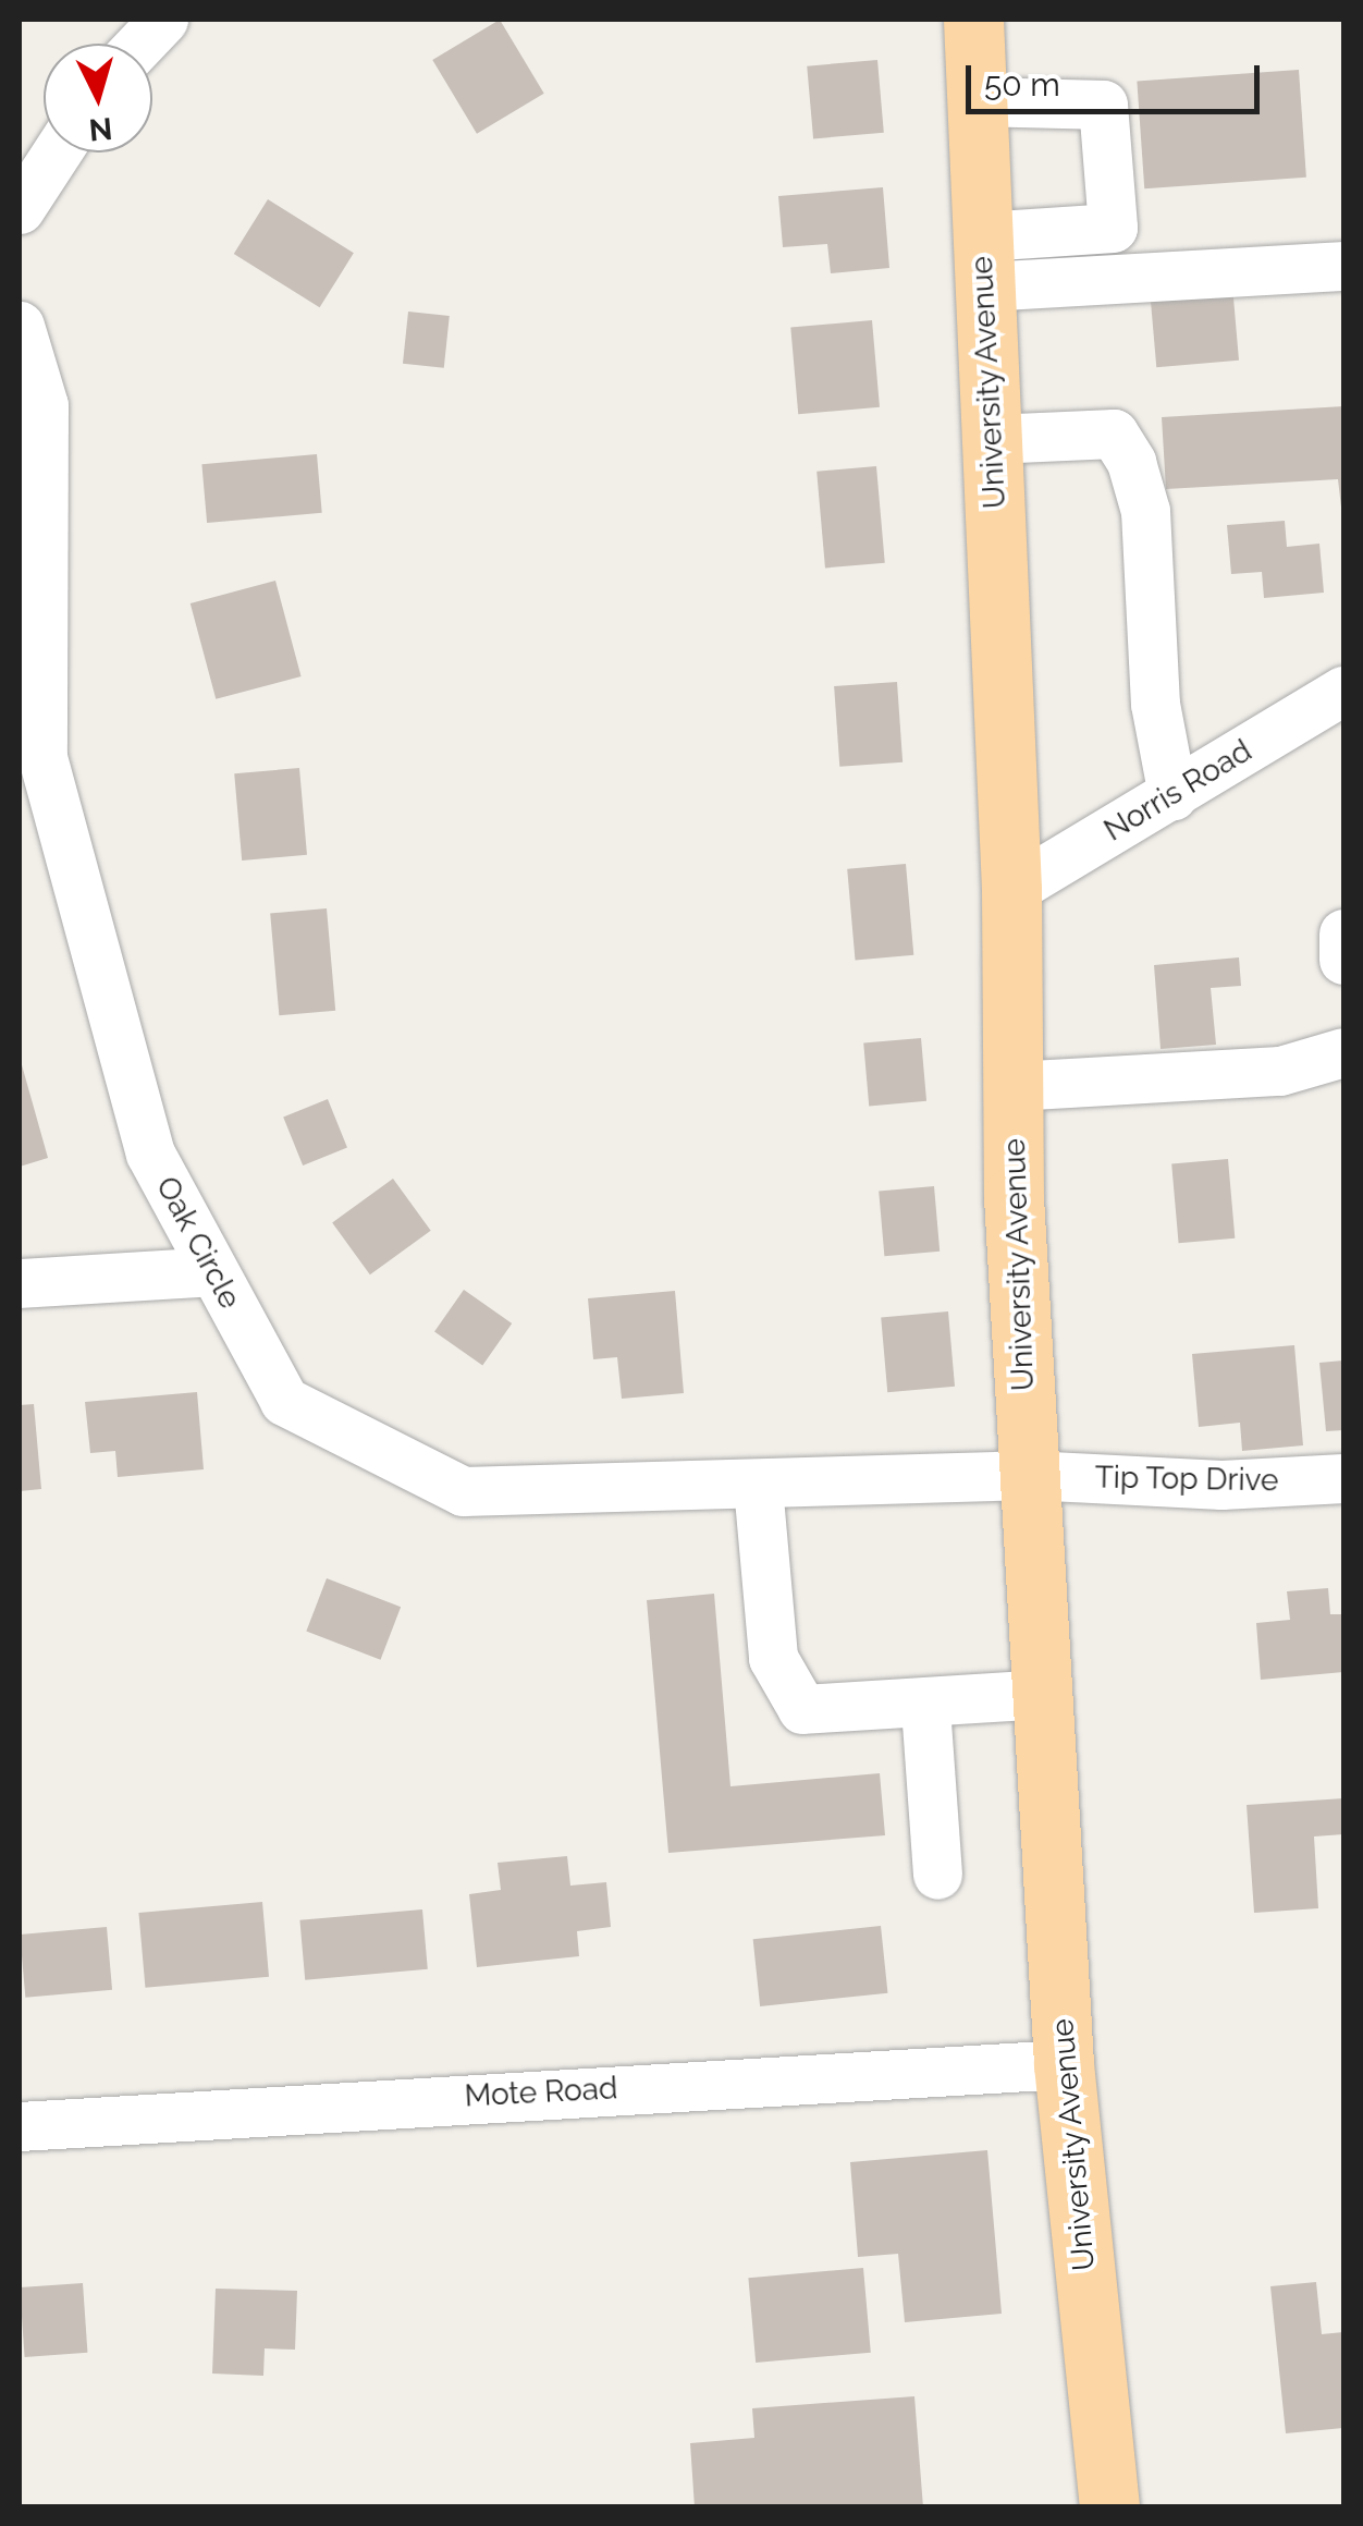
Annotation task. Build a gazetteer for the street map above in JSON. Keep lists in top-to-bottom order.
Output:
{
  "streets": {
    "main road": ["University Avenue"],
    "street": [
      "Norris Road",
      "Oak Circle",
      "Tip Top Drive",
      "Mote Road"
    ]
  },
  "crossings": [
    ["University Avenue", "Norris Road"],
    ["University Avenue", "Oak Circle"],
    ["University Avenue", "Tip Top Drive"],
    ["University Avenue", "Mote Road"],
    ["Oak Circle", "Tip Top Drive"]
  ],
  "scale_bar": "50 m",
  "north": "bottom"
}
